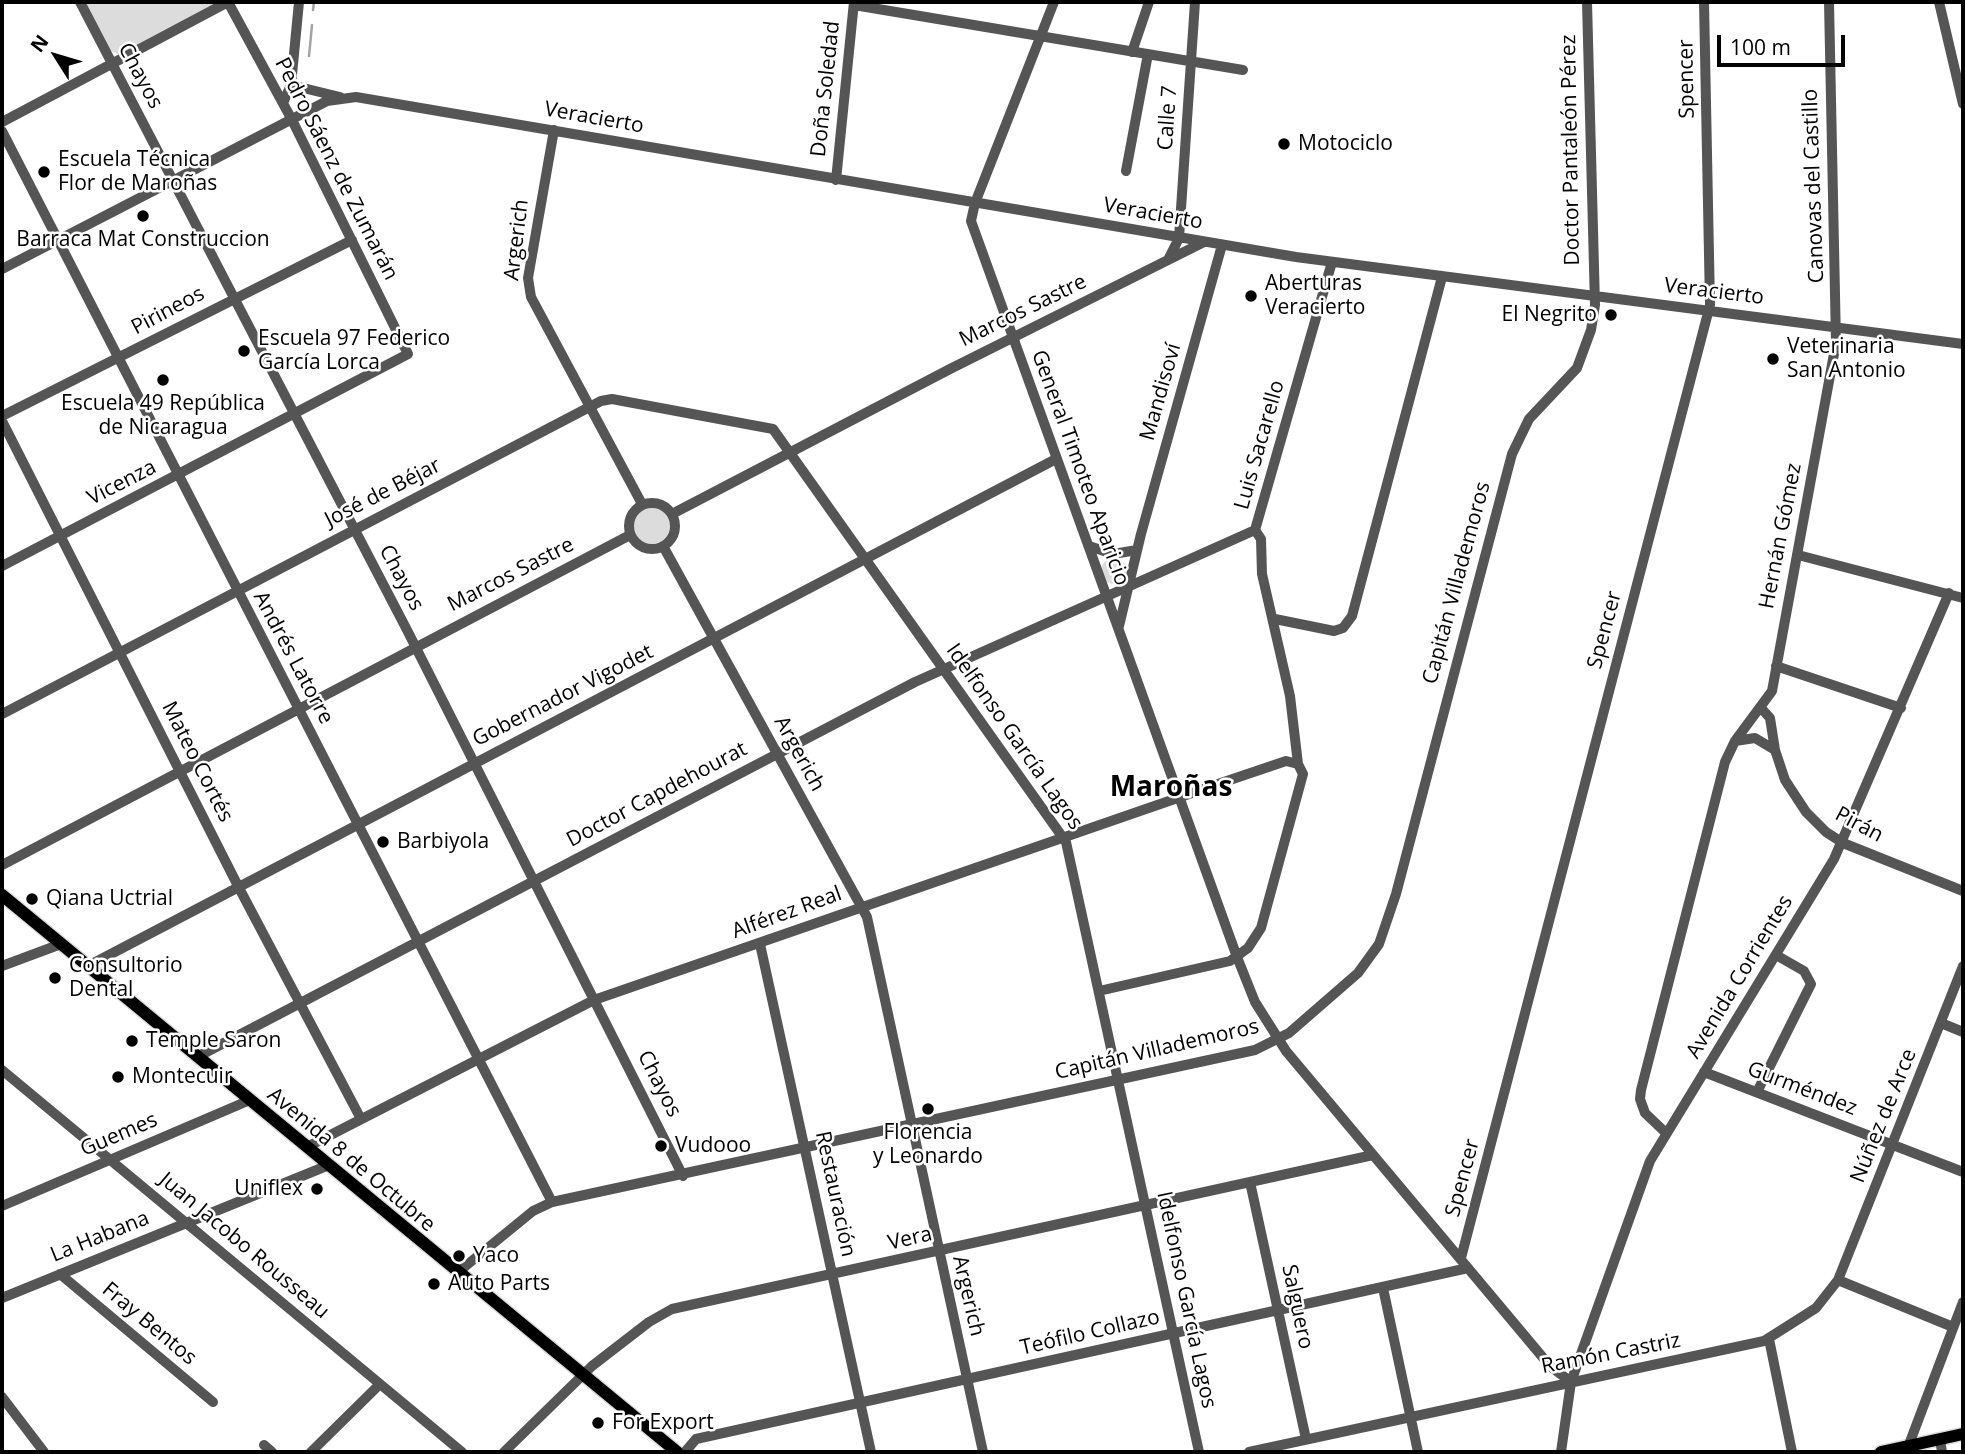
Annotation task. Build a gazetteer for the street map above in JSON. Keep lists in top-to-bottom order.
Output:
{
  "streets": {
    "main road": ["Avenida 8 de Octubre"],
    "street": [
      "Chayos",
      "Spencer",
      "Doña Soledad",
      "Veracierto",
      "Calle 7",
      "Doctor Pantaleón Pérez",
      "Pedro Sáenz de Zumarán",
      "Canovas del Castillo",
      "Argerich",
      "Pirineos",
      "Marcos Sastre",
      "Mandisoví",
      "Luis Sacarello",
      "General Timoteo Aparicio",
      "Vicenza",
      "José de Béjar",
      "Hernán Gómez",
      "Capitán Villademoros",
      "Andrés Latorre",
      "Gobernador Vigodet",
      "Idelfonso García Lagos",
      "Mateo Cortés",
      "Doctor Capdehourat",
      "Pirán",
      "Alférez Real",
      "Avenida Corrientes",
      "Gurméndez",
      "Núñez de Arce",
      "Guemes",
      "Restauración",
      "La Habana",
      "Vera",
      "Juan Jacobo Rousseau",
      "Salguero",
      "Fray Bentos",
      "Teófilo Collazo",
      "Ramón Castriz"
    ]
  },
  "crossings": [
    ["Chayos", "Pirineos"],
    ["Chayos", "Marcos Sastre"],
    ["Chayos", "Vicenza"],
    ["Chayos", "José de Béjar"],
    ["Chayos", "Capitán Villademoros"],
    ["Chayos", "Gobernador Vigodet"],
    ["Chayos", "Doctor Capdehourat"],
    ["Chayos", "Alférez Real"],
    ["Spencer", "Veracierto"],
    ["Spencer", "General Timoteo Aparicio"],
    ["Doña Soledad", "Veracierto"],
    ["Veracierto", "Calle 7"],
    ["Veracierto", "Doctor Pantaleón Pérez"],
    ["Veracierto", "Canovas del Castillo"],
    ["Veracierto", "Argerich"],
    ["Veracierto", "Marcos Sastre"],
    ["Veracierto", "Mandisoví"],
    ["Veracierto", "Luis Sacarello"],
    ["Veracierto", "General Timoteo Aparicio"],
    ["Veracierto", "Hernán Gómez"],
    ["Veracierto", "Capitán Villademoros"],
    ["Doctor Pantaleón Pérez", "Capitán Villademoros"],
    ["Pedro Sáenz de Zumarán", "Pirineos"],
    ["Pedro Sáenz de Zumarán", "Vicenza"],
    ["Canovas del Castillo", "Hernán Gómez"],
    ["Argerich", "Marcos Sastre"],
    ["Argerich", "José de Béjar"],
    ["Argerich", "Capitán Villademoros"],
    ["Argerich", "Gobernador Vigodet"],
    ["Argerich", "Doctor Capdehourat"],
    ["Argerich", "Alférez Real"],
    ["Argerich", "Vera"],
    ["Argerich", "Teófilo Collazo"],
    ["Pirineos", "Andrés Latorre"],
    ["Pirineos", "Mateo Cortés"],
    ["Marcos Sastre", "General Timoteo Aparicio"],
    ["Marcos Sastre", "José de Béjar"],
    ["Marcos Sastre", "Andrés Latorre"],
    ["Marcos Sastre", "Idelfonso García Lagos"],
    ["Marcos Sastre", "Mateo Cortés"],
    ["Mandisoví", "General Timoteo Aparicio"],
    ["Mandisoví", "Doctor Capdehourat"],
    ["Luis Sacarello", "General Timoteo Aparicio"],
    ["Luis Sacarello", "Doctor Capdehourat"],
    ["Luis Sacarello", "Alférez Real"],
    ["General Timoteo Aparicio", "Capitán Villademoros"],
    ["General Timoteo Aparicio", "Gobernador Vigodet"],
    ["General Timoteo Aparicio", "Doctor Capdehourat"],
    ["General Timoteo Aparicio", "Alférez Real"],
    ["General Timoteo Aparicio", "Avenida Corrientes"],
    ["General Timoteo Aparicio", "Vera"],
    ["General Timoteo Aparicio", "Teófilo Collazo"],
    ["General Timoteo Aparicio", "Ramón Castriz"],
    ["Vicenza", "Andrés Latorre"],
    ["Vicenza", "Mateo Cortés"],
    ["José de Béjar", "Andrés Latorre"],
    ["José de Béjar", "Idelfonso García Lagos"],
    ["José de Béjar", "Mateo Cortés"],
    ["Hernán Gómez", "Pirán"],
    ["Hernán Gómez", "Avenida Corrientes"],
    ["Capitán Villademoros", "Andrés Latorre"],
    ["Capitán Villademoros", "Idelfonso García Lagos"],
    ["Capitán Villademoros", "Avenida 8 de Octubre"],
    ["Capitán Villademoros", "Restauración"],
    ["Andrés Latorre", "Gobernador Vigodet"],
    ["Andrés Latorre", "Doctor Capdehourat"],
    ["Andrés Latorre", "Alférez Real"],
    ["Gobernador Vigodet", "Idelfonso García Lagos"],
    ["Gobernador Vigodet", "Mateo Cortés"],
    ["Gobernador Vigodet", "Avenida 8 de Octubre"],
    ["Idelfonso García Lagos", "Doctor Capdehourat"],
    ["Idelfonso García Lagos", "Alférez Real"],
    ["Idelfonso García Lagos", "Vera"],
    ["Idelfonso García Lagos", "Teófilo Collazo"],
    ["Mateo Cortés", "Doctor Capdehourat"],
    ["Mateo Cortés", "Alférez Real"],
    ["Doctor Capdehourat", "Avenida 8 de Octubre"],
    ["Pirán", "Avenida Corrientes"],
    ["Alférez Real", "Avenida 8 de Octubre"],
    ["Alférez Real", "Restauración"],
    ["Avenida Corrientes", "Gurméndez"],
    ["Avenida Corrientes", "Ramón Castriz"],
    ["Gurméndez", "Núñez de Arce"],
    ["Núñez de Arce", "Ramón Castriz"],
    ["Guemes", "Avenida 8 de Octubre"],
    ["Guemes", "Juan Jacobo Rousseau"],
    ["Avenida 8 de Octubre", "La Habana"],
    ["Avenida 8 de Octubre", "Vera"],
    ["Restauración", "Vera"],
    ["Restauración", "Teófilo Collazo"],
    ["La Habana", "Juan Jacobo Rousseau"],
    ["La Habana", "Fray Bentos"],
    ["Vera", "Salguero"],
    ["Salguero", "Teófilo Collazo"],
    ["Salguero", "Ramón Castriz"]
  ],
  "districts": ["Maroñas"],
  "places": [
    "Motociclo",
    "Escuela Técnica Flor de Maroñas",
    "Barraca Mat Construccion",
    "Aberturas Veracierto",
    "El Negrito",
    "Escuela 97 Federico García Lorca",
    "Veterinaria San Antonio",
    "Escuela 49 República de Nicaragua",
    "Barbiyola",
    "Qiana Uctrial",
    "Consultorio Dental",
    "Temple Saron",
    "Montecuir",
    "Florencia y Leonardo",
    "Vudooo",
    "Uniflex",
    "Yaco",
    "Auto Parts",
    "For Export"
  ],
  "scale_bar": "100 m",
  "north": "top left"
}
